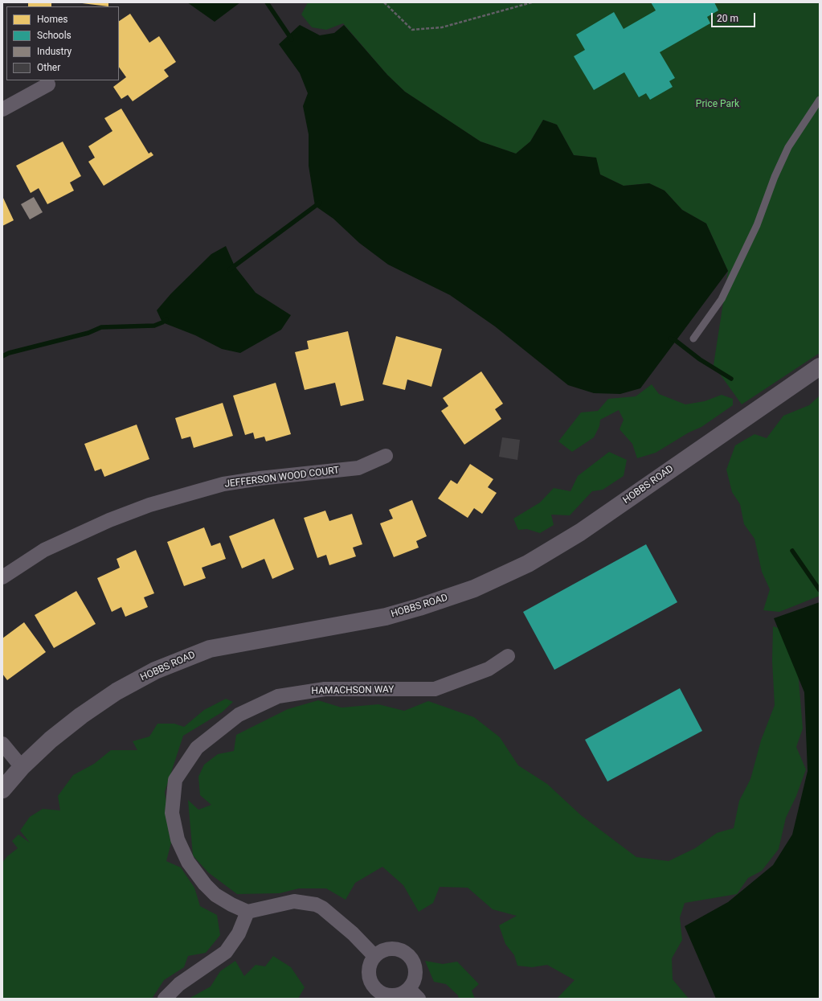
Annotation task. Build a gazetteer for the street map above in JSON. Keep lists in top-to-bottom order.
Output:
{
  "streets": {
    "street": ["JEFFERSON WOOD COURT", "HOBBS ROAD", "HAMACHSON WAY"]
  },
  "parks": ["Price Park"],
  "legend": [
    "Homes",
    "Schools",
    "Industry",
    "Other"
  ],
  "scale_bar": "20 m"
}
